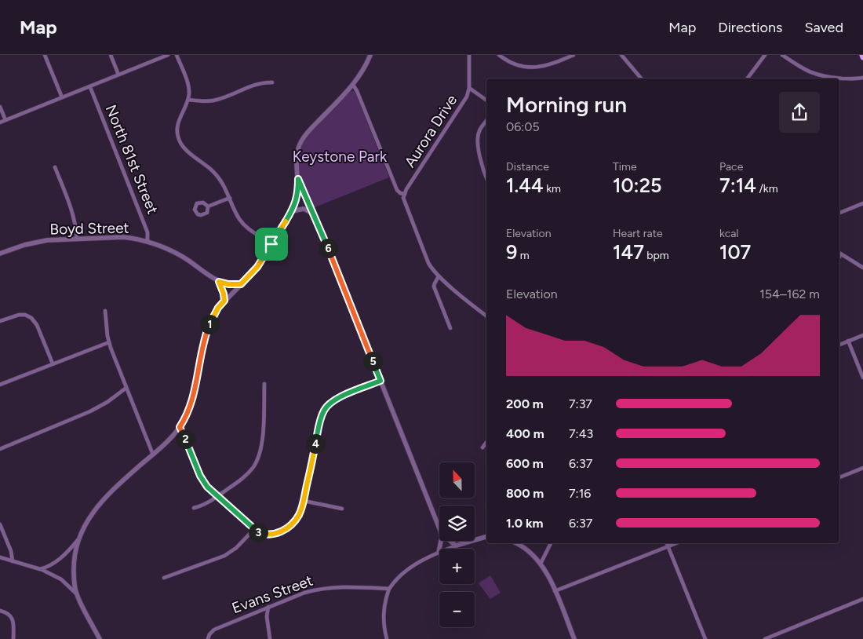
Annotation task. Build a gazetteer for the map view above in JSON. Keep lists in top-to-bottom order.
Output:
{
  "streets": {
    "street": [
      "Aurora Drive",
      "North 81st Street",
      "Boyd Street",
      "Evans Street"
    ]
  },
  "crossings": [
    ["North 81st Street", "Boyd Street"]
  ],
  "parks": ["Keystone Park"],
  "north": "top",
  "page": {
    "header": "Map",
    "nav": ["Map", "Directions", "Saved"],
    "heading": ["Morning run", "06:05"],
    "stats": [
      ["Distance", "1.44 km"],
      ["Time", "10:25"],
      ["Pace", "7:14 /km"],
      ["Elevation", "9 m"],
      ["Heart rate", "147 bpm"],
      ["kcal", "107"]
    ],
    "pins": [
      "6",
      "1",
      "5",
      "2",
      "4",
      "3"
    ],
    "chart": ["Elevation", "154–162 m"],
    "list": [
      {
        "name": "200 m",
        "note": "7:37"
      },
      {
        "name": "400 m",
        "note": "7:43"
      },
      {
        "name": "600 m",
        "note": "6:37"
      },
      {
        "name": "800 m",
        "note": "7:16"
      },
      {
        "name": "1.0 km",
        "note": "6:37"
      }
    ],
    "map_buttons": ["+", "−"]
  }
}
